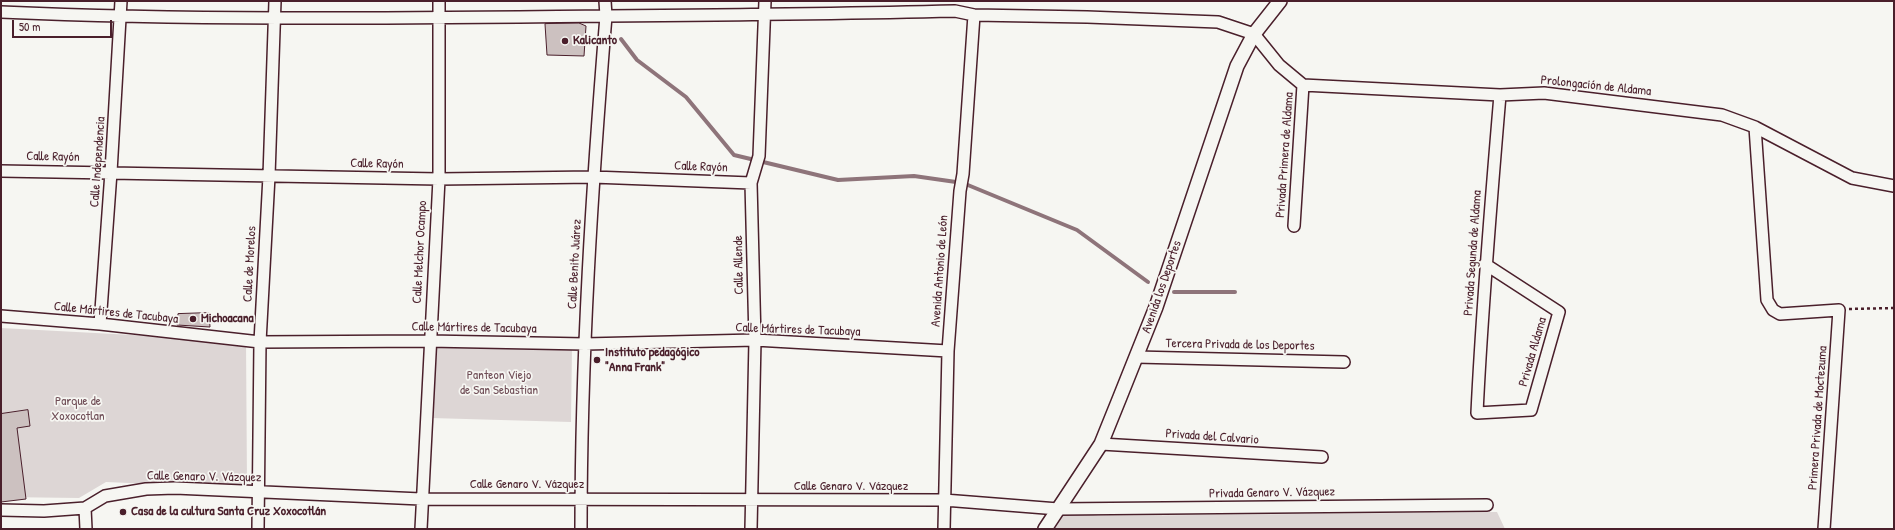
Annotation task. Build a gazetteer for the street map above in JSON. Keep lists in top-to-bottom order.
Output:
{
  "streets": {
    "street": [
      "Prolongación de Aldama",
      "Privada Primera de Aldama",
      "Calle Rayón",
      "Calle Independencia",
      "Calle Melchor Ocampo",
      "Privada Segunda de Aldama",
      "Calle de Morelos",
      "Calle Benito Juárez",
      "Calle Allende",
      "Avenida Antonio de León",
      "Avenida los Deportes",
      "Calle Mártires de Tacubaya",
      "Tercera Privada de los Deportes",
      "Privada Aldama",
      "Primera Privada de Moctezuma",
      "Privada del Calvario",
      "Calle Genaro V. Vázquez",
      "Privada Genaro V. Vázquez"
    ]
  },
  "crossings": [
    ["Prolongación de Aldama", "Privada Primera de Aldama"],
    ["Prolongación de Aldama", "Privada Segunda de Aldama"],
    ["Calle Rayón", "Calle Independencia"],
    ["Calle Rayón", "Calle Melchor Ocampo"],
    ["Calle Rayón", "Calle de Morelos"],
    ["Calle Rayón", "Calle Benito Juárez"],
    ["Calle Rayón", "Calle Allende"],
    ["Calle Independencia", "Calle Mártires de Tacubaya"],
    ["Calle Melchor Ocampo", "Calle Mártires de Tacubaya"],
    ["Calle Melchor Ocampo", "Calle Genaro V. Vázquez"],
    ["Privada Segunda de Aldama", "Privada Aldama"],
    ["Calle de Morelos", "Calle Mártires de Tacubaya"],
    ["Calle de Morelos", "Calle Genaro V. Vázquez"],
    ["Calle Benito Juárez", "Calle Mártires de Tacubaya"],
    ["Calle Benito Juárez", "Calle Genaro V. Vázquez"],
    ["Calle Allende", "Calle Mártires de Tacubaya"],
    ["Calle Allende", "Calle Genaro V. Vázquez"],
    ["Avenida Antonio de León", "Calle Mártires de Tacubaya"],
    ["Avenida Antonio de León", "Calle Genaro V. Vázquez"],
    ["Avenida los Deportes", "Tercera Privada de los Deportes"],
    ["Avenida los Deportes", "Privada del Calvario"],
    ["Avenida los Deportes", "Calle Genaro V. Vázquez"],
    ["Avenida los Deportes", "Privada Genaro V. Vázquez"],
    ["Calle Genaro V. Vázquez", "Privada Genaro V. Vázquez"]
  ],
  "parks": ["Panteon Viejo de San Sebastian", "Parque de Xoxocotlan"],
  "places": [
    "Kalicanto",
    "Michoacana",
    "Instituto pedagógico \"Anna Frank\"",
    "Casa de la cultura Santa Cruz Xoxocotlán"
  ],
  "scale_bar": "50 m"
}
